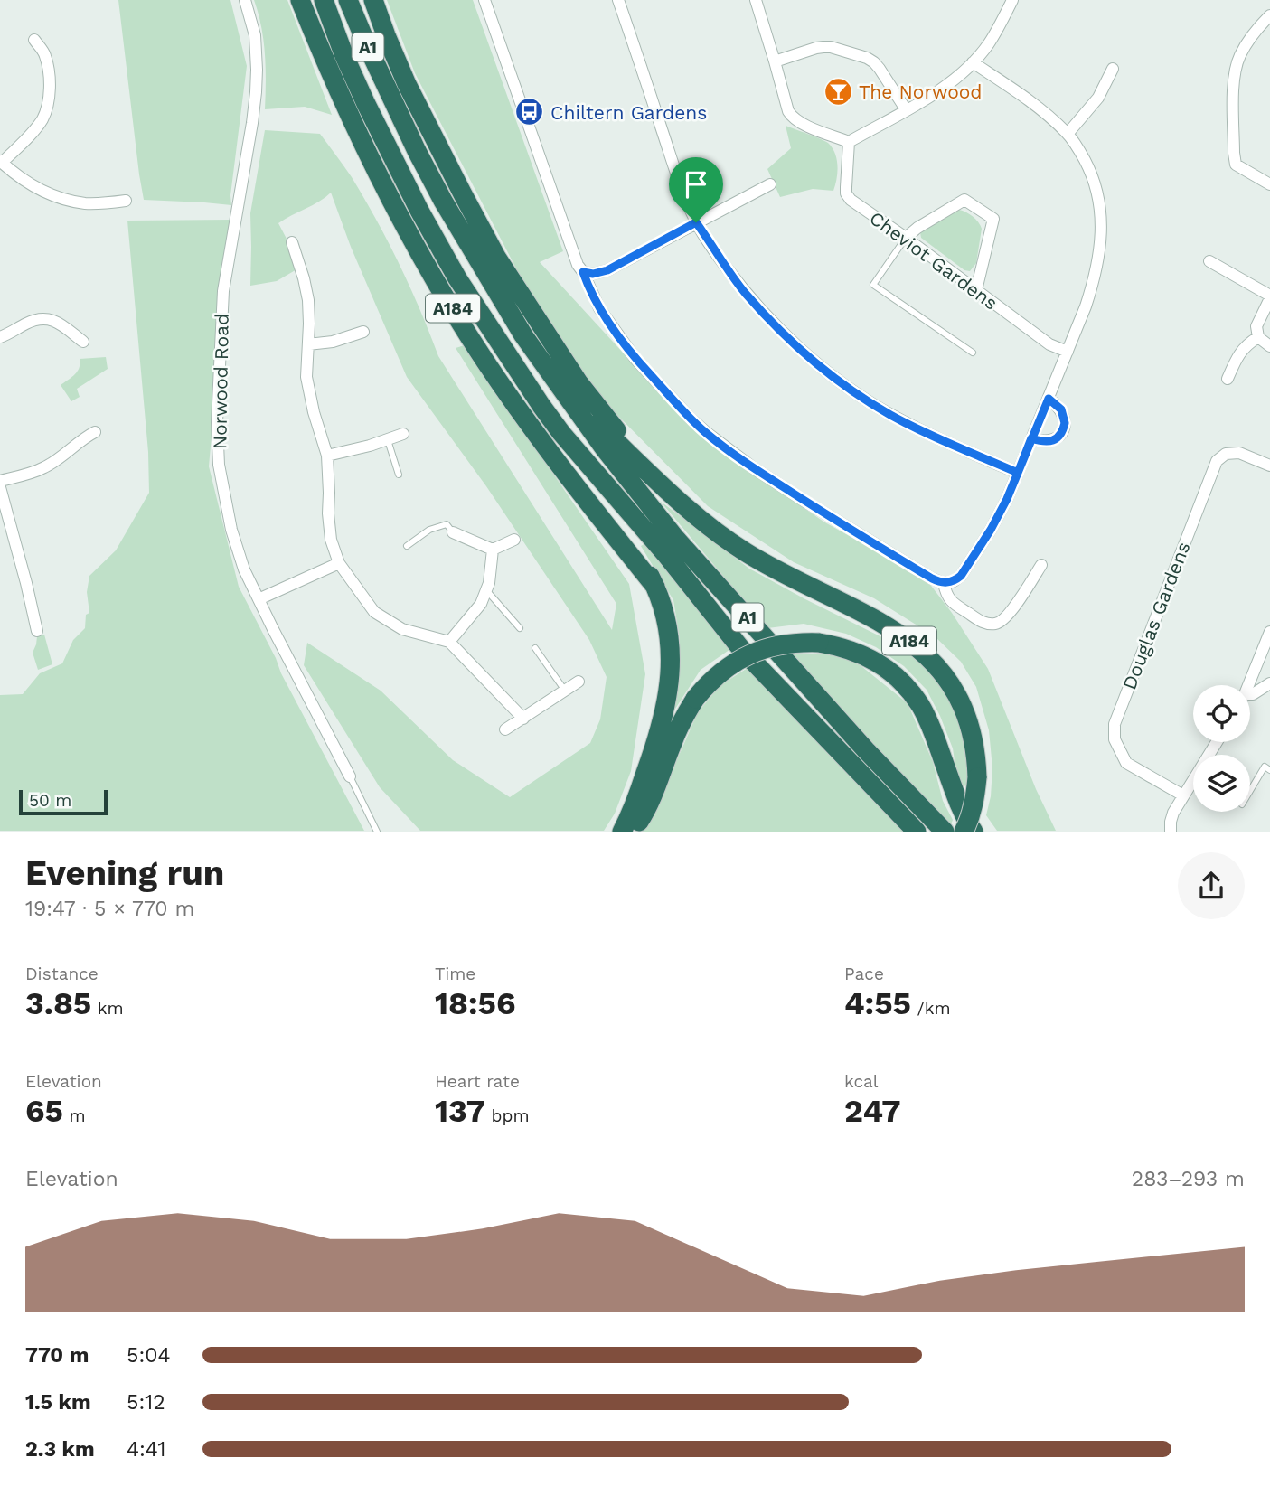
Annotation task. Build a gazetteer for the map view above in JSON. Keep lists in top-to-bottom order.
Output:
{
  "streets": {
    "highway": ["A1", "A184"],
    "street": ["Cheviot Gardens", "Norwood Road", "Douglas Gardens"]
  },
  "crossings": [
    ["A1", "A184"]
  ],
  "places": {
    "bar": ["The Norwood"],
    "bus stop": ["Chiltern Gardens"]
  },
  "scale_bar": "50 m",
  "page": {
    "scale": "50 m",
    "heading": ["Evening run", "19:47 · 5 × 770 m"],
    "stats": [
      ["Distance", "3.85 km"],
      ["Time", "18:56"],
      ["Pace", "4:55 /km"],
      ["Elevation", "65 m"],
      ["Heart rate", "137 bpm"],
      ["kcal", "247"]
    ],
    "chart": ["Elevation", "283–293 m"],
    "list": [
      {
        "name": "770 m",
        "note": "5:04"
      },
      {
        "name": "1.5 km",
        "note": "5:12"
      },
      {
        "name": "2.3 km",
        "note": "4:41"
      }
    ]
  }
}
